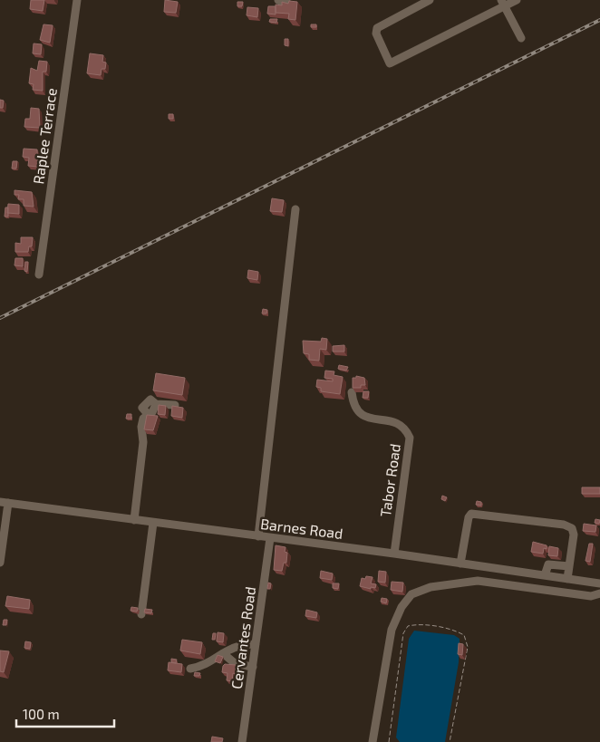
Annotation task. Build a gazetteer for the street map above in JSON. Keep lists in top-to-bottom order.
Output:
{
  "streets": {
    "street": [
      "Raplee Terrace",
      "Tabor Road",
      "Barnes Road",
      "Cervantes Road"
    ]
  },
  "crossings": [
    ["Tabor Road", "Barnes Road"],
    ["Barnes Road", "Cervantes Road"]
  ],
  "scale_bar": "100 m"
}
